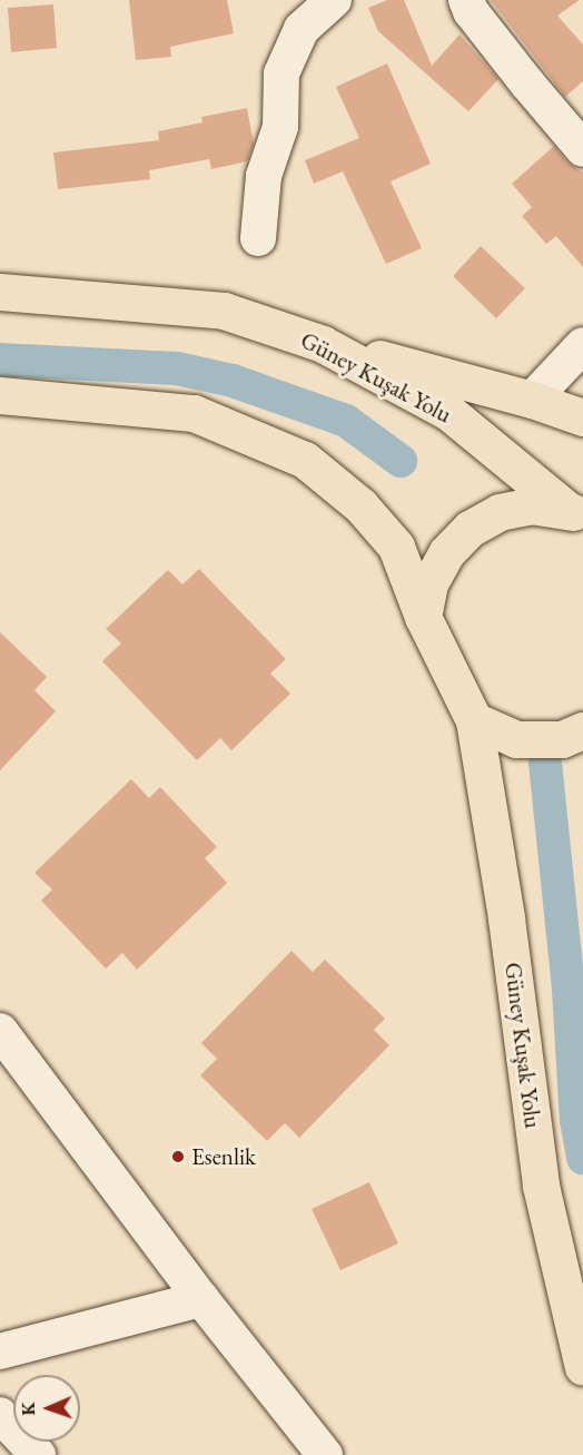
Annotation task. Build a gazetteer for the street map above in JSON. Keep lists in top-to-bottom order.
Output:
{
  "streets": {
    "main road": ["Güney Kuşak Yolu"]
  },
  "places": ["Esenlik"],
  "north": "left"
}
